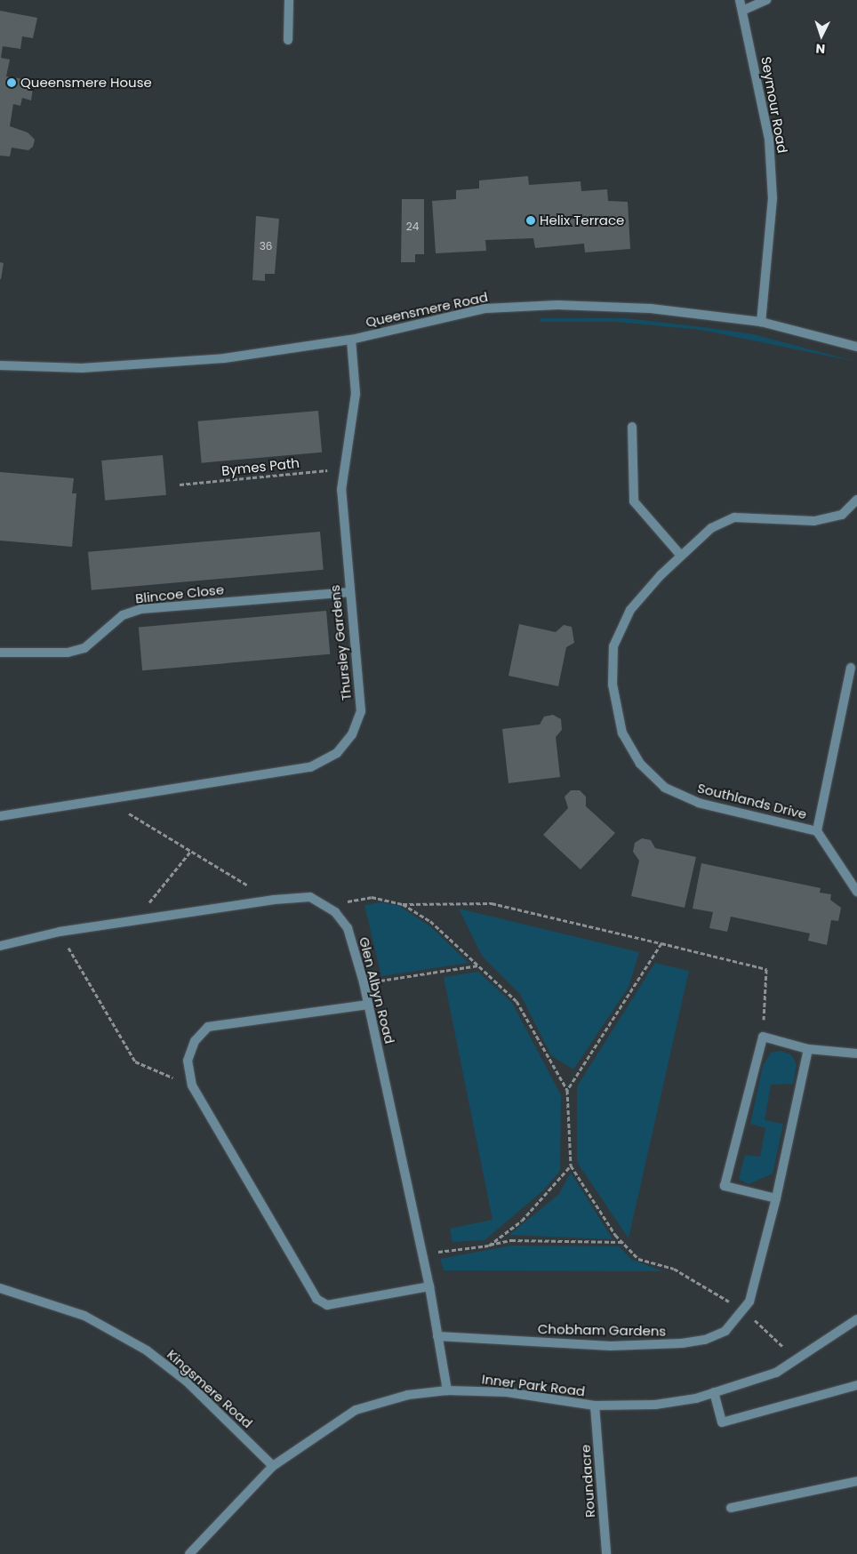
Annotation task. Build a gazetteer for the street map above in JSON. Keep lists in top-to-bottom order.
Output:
{
  "streets": {
    "street": [
      "Seymour Road",
      "Queensmere Road",
      "Blincoe Close",
      "Thursley Gardens",
      "Southlands Drive",
      "Glen Albyn Road",
      "Chobham Gardens",
      "Inner Park Road",
      "Kingsmere Road",
      "Roundacre"
    ],
    "path": ["Bymes Path"]
  },
  "crossings": [
    ["Seymour Road", "Queensmere Road"],
    ["Queensmere Road", "Thursley Gardens"],
    ["Bymes Path", "Thursley Gardens"],
    ["Blincoe Close", "Thursley Gardens"],
    ["Glen Albyn Road", "Chobham Gardens"],
    ["Glen Albyn Road", "Inner Park Road"],
    ["Inner Park Road", "Kingsmere Road"],
    ["Inner Park Road", "Roundacre"]
  ],
  "places": ["Queensmere House", "Helix Terrace"],
  "house_numbers": ["24", "36"],
  "north": "bottom"
}
